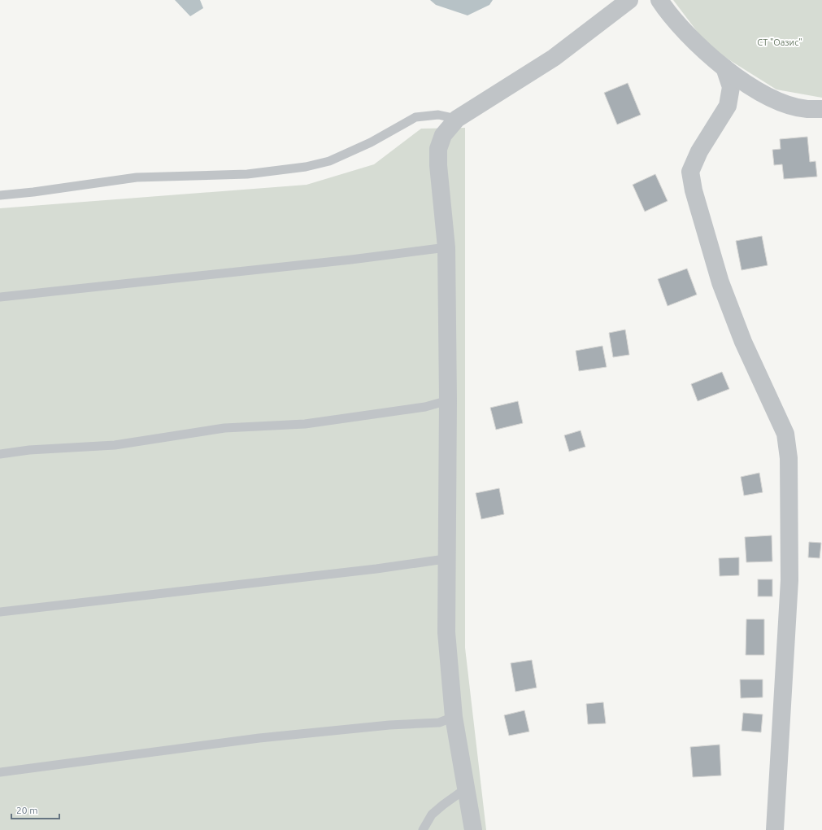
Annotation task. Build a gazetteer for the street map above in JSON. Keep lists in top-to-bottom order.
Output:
{
  "parks": ["СТ \"Оазис\""],
  "scale_bar": "20 m"
}
